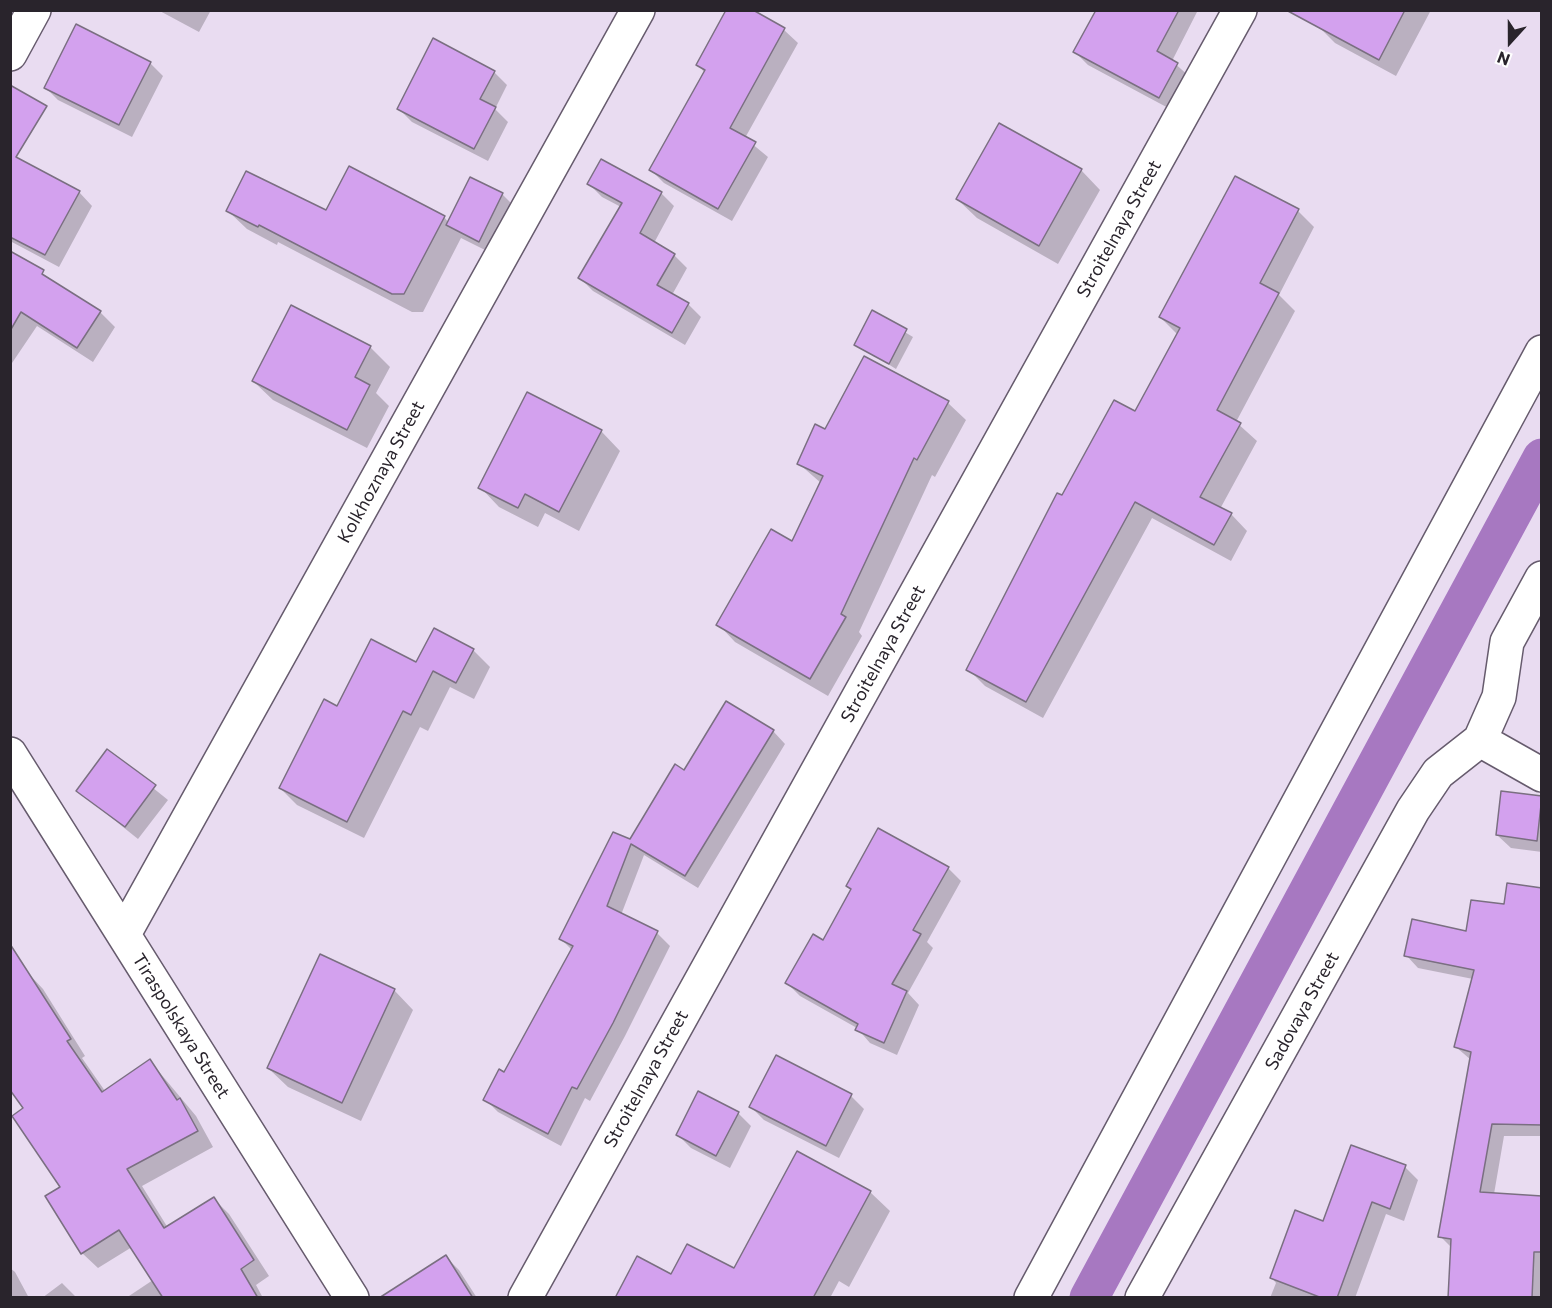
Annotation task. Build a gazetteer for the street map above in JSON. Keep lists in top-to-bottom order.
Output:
{
  "streets": {
    "street": [
      "Stroitelnaya Street",
      "Kolkhoznaya Street",
      "Sadovaya Street",
      "Tiraspolskaya Street"
    ]
  },
  "crossings": [
    ["Kolkhoznaya Street", "Tiraspolskaya Street"]
  ],
  "north": "bottom"
}
